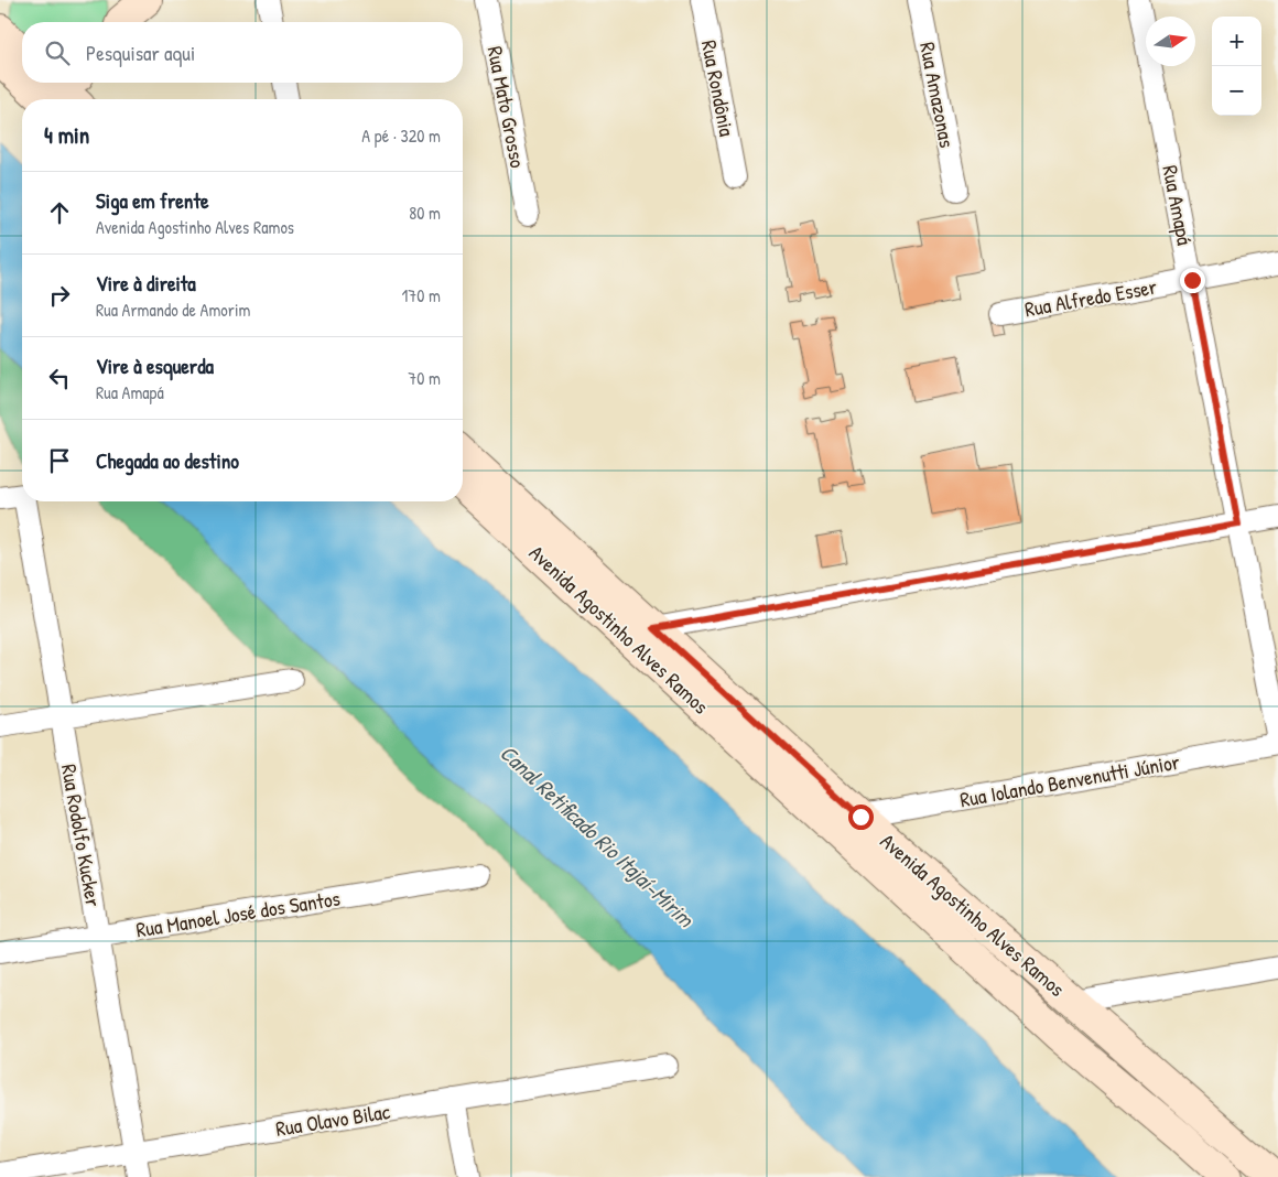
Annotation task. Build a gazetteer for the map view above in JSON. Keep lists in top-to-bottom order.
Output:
{
  "streets": {
    "main road": ["Avenida Agostinho Alves Ramos"],
    "street": [
      "Rua Rondônia",
      "Rua Amazonas",
      "Rua Mato Grosso",
      "Rua Amapá",
      "Rua Alfredo Esser",
      "Rua Iolando Benvenutti Júnior",
      "Rua Rodolfo Kucker",
      "Rua Manoel José dos Santos",
      "Rua Olavo Bilac"
    ]
  },
  "crossings": [
    ["Rua Amapá", "Rua Alfredo Esser"],
    ["Avenida Agostinho Alves Ramos", "Rua Iolando Benvenutti Júnior"],
    ["Rua Rodolfo Kucker", "Rua Manoel José dos Santos"],
    ["Rua Rodolfo Kucker", "Rua Olavo Bilac"]
  ],
  "water": ["Canal Retificado Rio Itajaí-Mirim"],
  "north": "right",
  "page": {
    "map_buttons": ["+", "−"],
    "search": "Pesquisar aqui",
    "heading": ["4 min", "A pé · 320 m"],
    "list": [
      ["Siga em frente", "Avenida Agostinho Alves Ramos", "80 m"],
      ["Vire à direita", "Rua Armando de Amorim", "170 m"],
      ["Vire à esquerda", "Rua Amapá", "70 m"],
      "Chegada ao destino"
    ]
  }
}
